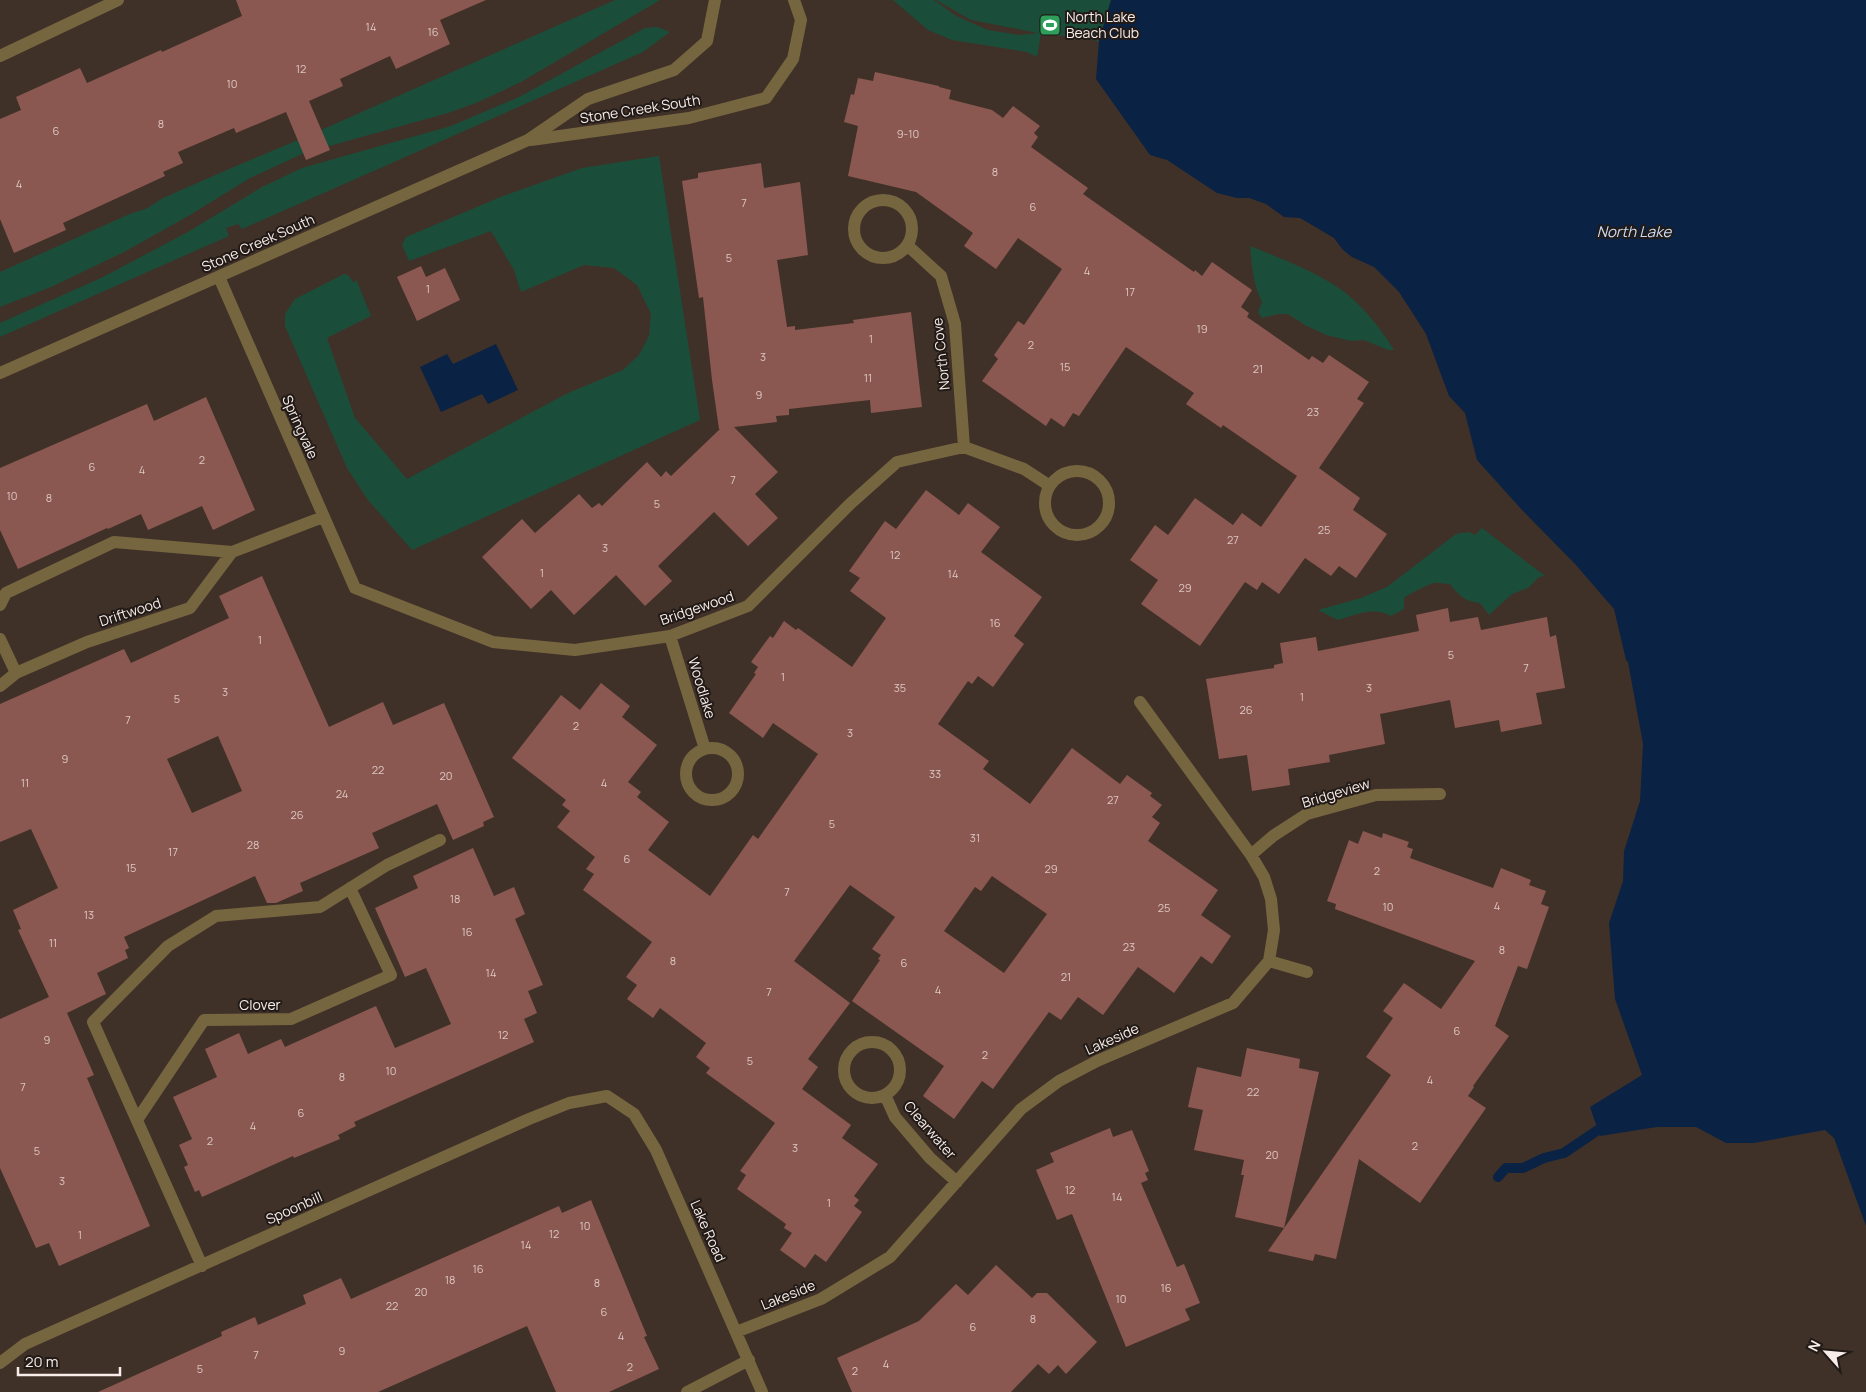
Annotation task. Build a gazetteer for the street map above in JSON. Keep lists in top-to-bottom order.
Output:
{
  "streets": {
    "street": [
      "Stone Creek South",
      "North Cove",
      "Springvale",
      "Bridgewood",
      "Driftwood",
      "Woodlake",
      "Bridgeview",
      "Clover",
      "Lakeside",
      "Clearwater",
      "Spoonbill",
      "Lake Road"
    ]
  },
  "crossings": [
    ["Stone Creek South", "Springvale"],
    ["North Cove", "Bridgewood"],
    ["Springvale", "Bridgewood"],
    ["Bridgewood", "Woodlake"],
    ["Bridgeview", "Lakeside"],
    ["Lakeside", "Clearwater"],
    ["Lakeside", "Lake Road"],
    ["Spoonbill", "Lake Road"]
  ],
  "water": ["North Lake"],
  "places": {
    "sports": ["North Lake Beach Club"]
  },
  "house_numbers": [
    "14",
    "16",
    "12",
    "10",
    "8",
    "6",
    "9-10",
    "8",
    "4",
    "7",
    "6",
    "5",
    "4",
    "1",
    "17",
    "19",
    "1",
    "2",
    "3",
    "15",
    "21",
    "11",
    "9",
    "23",
    "2",
    "6",
    "4",
    "7",
    "10",
    "8",
    "5",
    "25",
    "27",
    "3",
    "12",
    "1",
    "14",
    "29",
    "16",
    "1",
    "5",
    "7",
    "1",
    "35",
    "3",
    "3",
    "1",
    "5",
    "26",
    "7",
    "2",
    "3",
    "9",
    "22",
    "33",
    "20",
    "11",
    "4",
    "24",
    "27",
    "26",
    "5",
    "31",
    "28",
    "17",
    "6",
    "15",
    "29",
    "2",
    "7",
    "18",
    "4",
    "10",
    "25",
    "13",
    "16",
    "11",
    "23",
    "8",
    "8",
    "6",
    "14",
    "21",
    "4",
    "7",
    "6",
    "12",
    "9",
    "2",
    "5",
    "10",
    "8",
    "4",
    "7",
    "22",
    "6",
    "4",
    "2",
    "2",
    "3",
    "5",
    "20",
    "3",
    "12",
    "14",
    "1",
    "10",
    "12",
    "1",
    "14",
    "16",
    "18",
    "8",
    "16",
    "20",
    "10",
    "22",
    "6",
    "8",
    "6",
    "4",
    "9",
    "7",
    "4",
    "2",
    "5",
    "2"
  ],
  "scale_bar": "20 m",
  "north": "top left"
}
